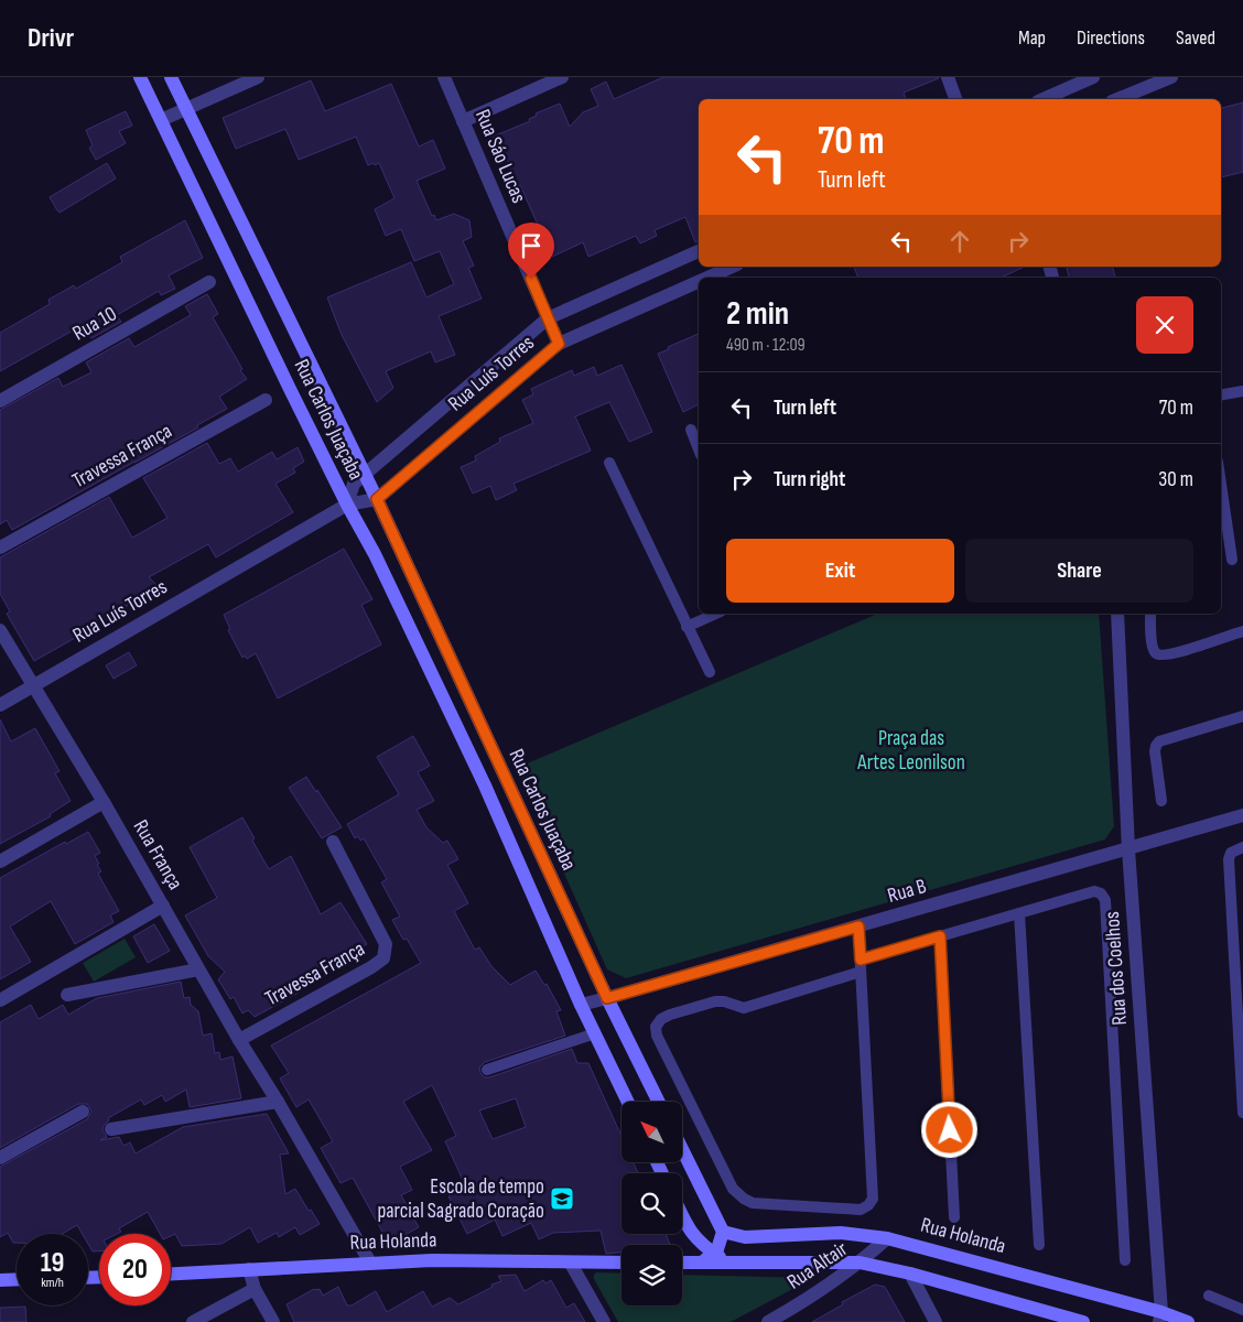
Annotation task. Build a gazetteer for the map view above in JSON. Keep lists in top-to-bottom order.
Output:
{
  "streets": {
    "street": [
      "Rua Sáo Lucas",
      "Rua 10",
      "Rua Luís Torres",
      "Rua Carlos Juaçaba",
      "Travessa França",
      "Rua França",
      "Rua B",
      "Rua dos Coelhos",
      "Rua Holanda",
      "Rua Altair"
    ]
  },
  "crossings": [
    ["Rua Sáo Lucas", "Rua Luís Torres"],
    ["Rua Luís Torres", "Rua Carlos Juaçaba"],
    ["Rua Luís Torres", "Rua França"],
    ["Rua Carlos Juaçaba", "Rua B"],
    ["Travessa França", "Rua França"],
    ["Rua França", "Rua Holanda"],
    ["Rua B", "Rua dos Coelhos"],
    ["Rua dos Coelhos", "Rua Holanda"],
    ["Rua Holanda", "Rua Altair"]
  ],
  "parks": ["Praça das Artes Leonilson"],
  "places": {
    "school or university": ["Escola de tempo parcial Sagrado Coração"]
  },
  "north": "top left",
  "page": {
    "header": "Drivr",
    "nav": ["Map", "Directions", "Saved"],
    "turn": ["70 m", "Turn left"],
    "heading": ["2 min", "490 m · 12:09"],
    "list": [
      {
        "name": "Turn left",
        "value": "70 m"
      },
      {
        "name": "Turn right",
        "value": "30 m"
      }
    ],
    "buttons": ["Exit", "Share"],
    "speed": "19 km/h",
    "limit": "20"
  }
}
